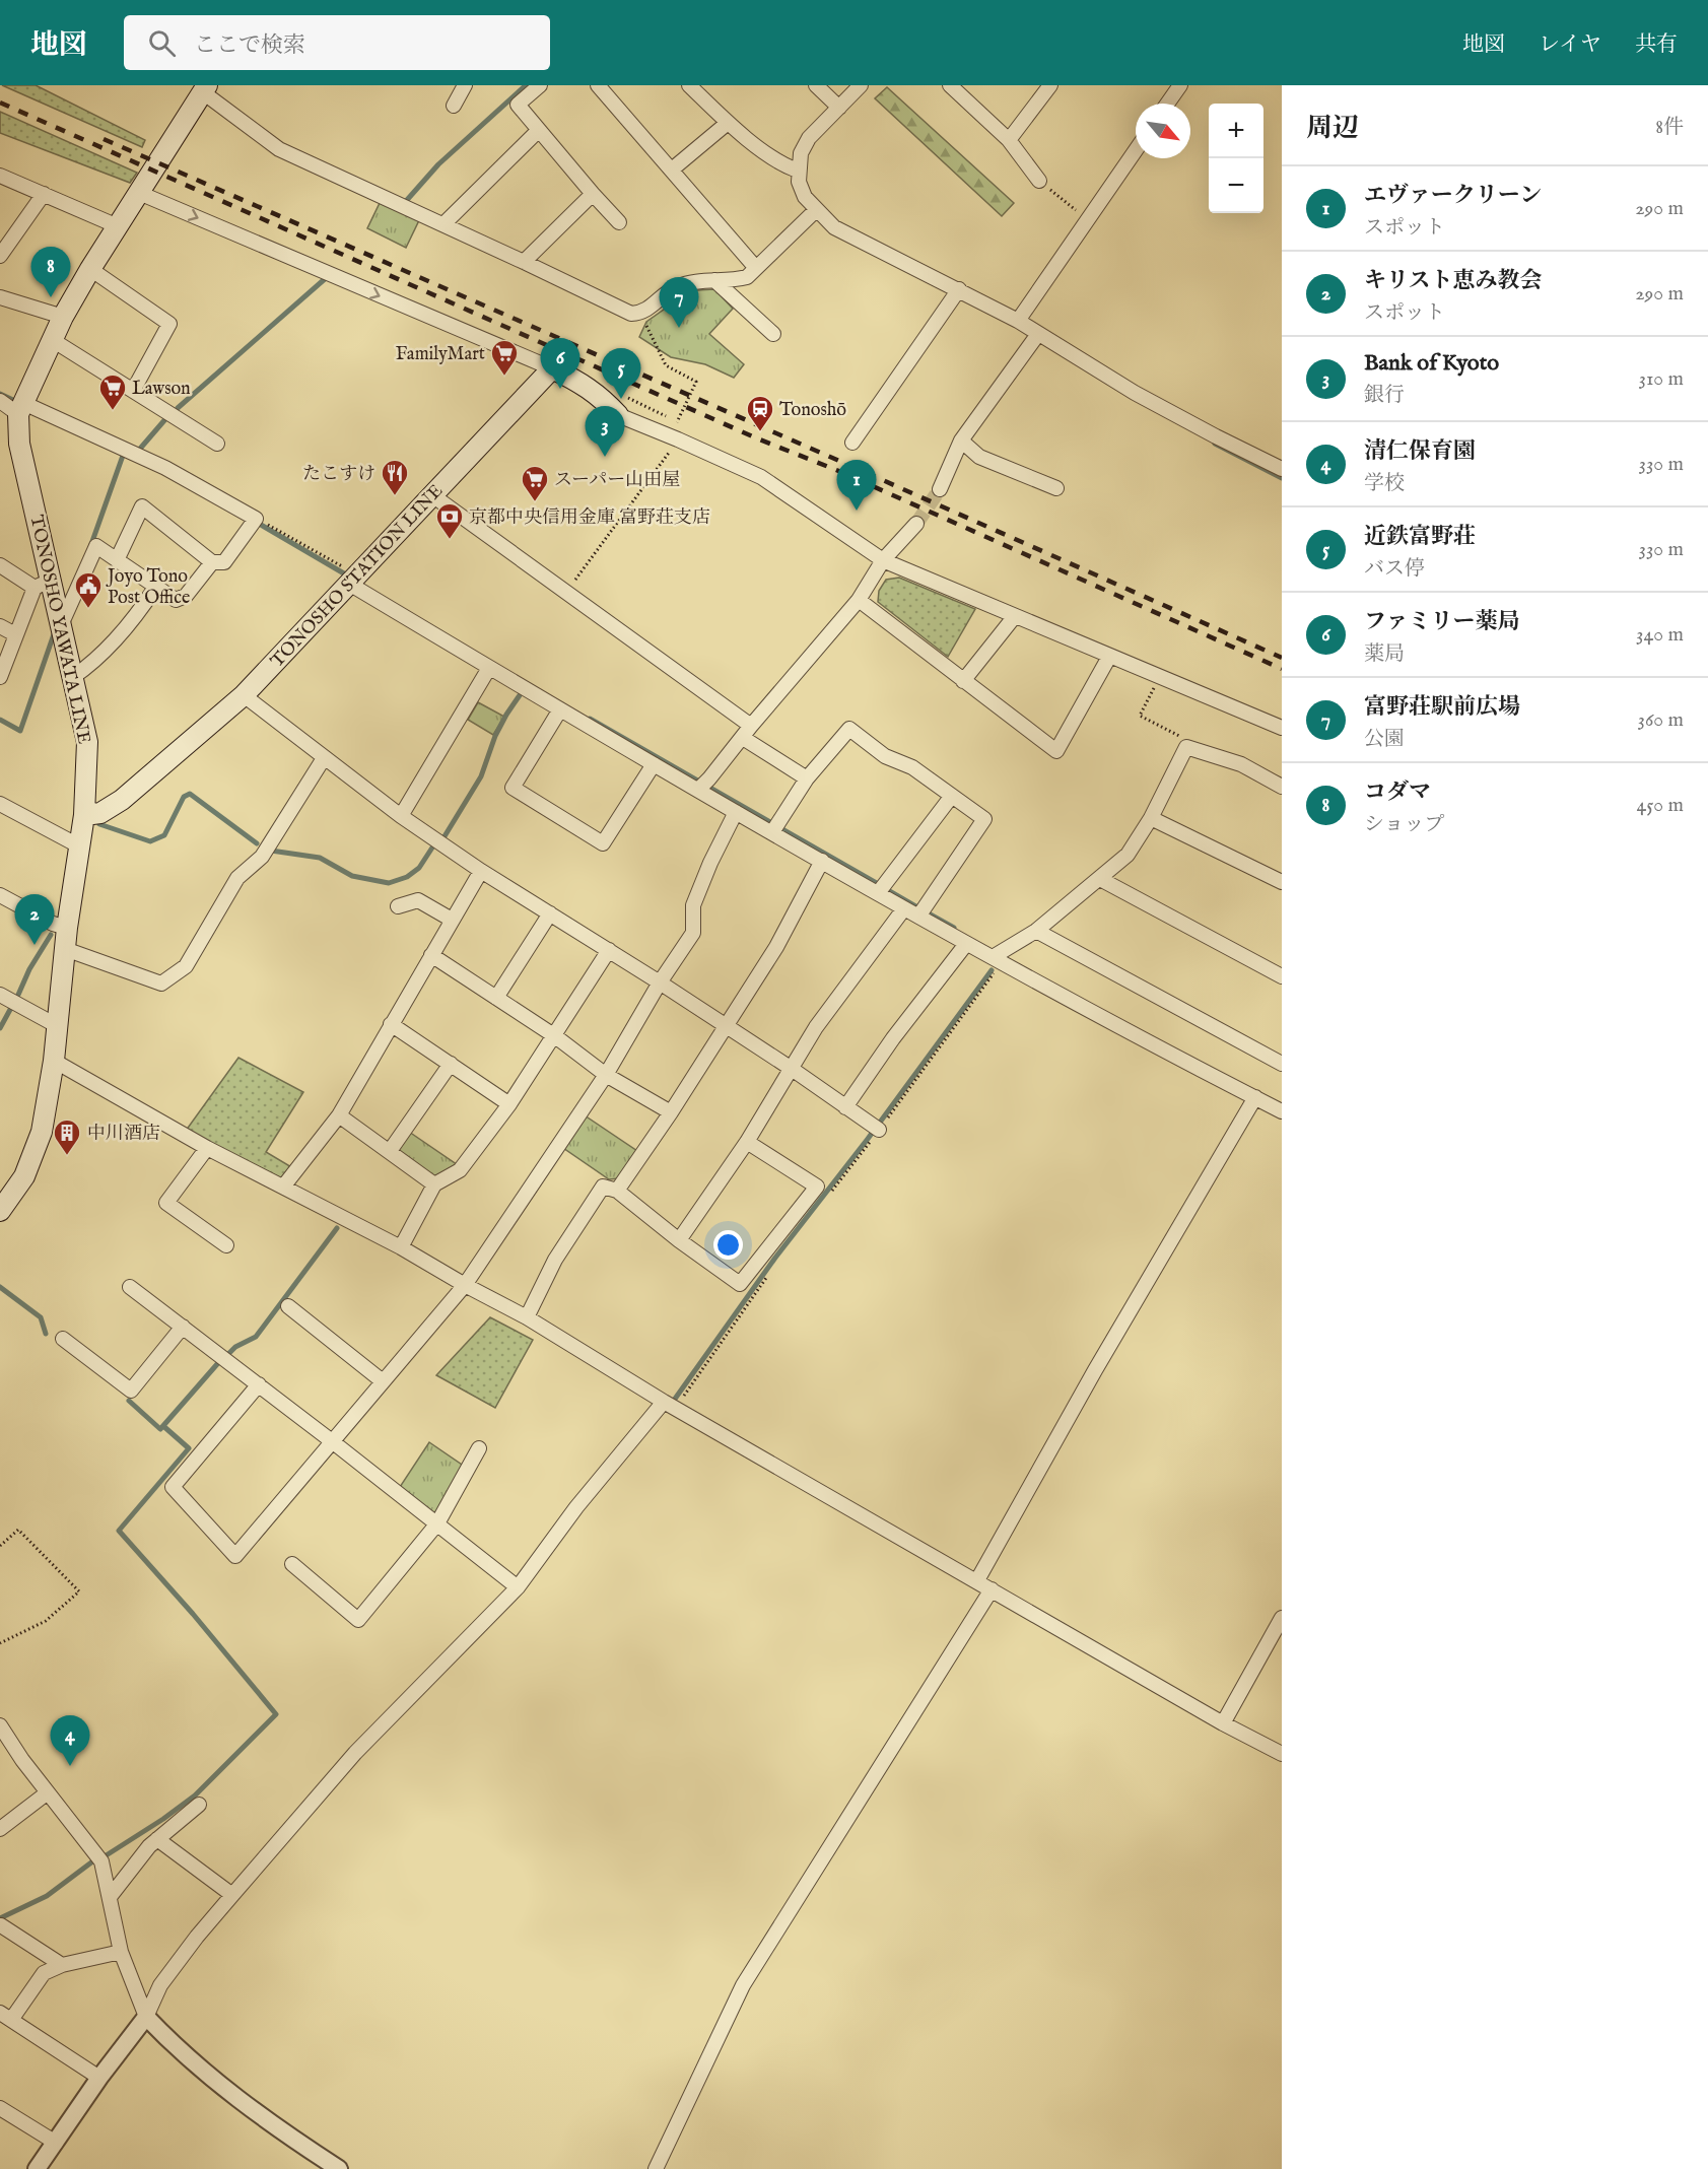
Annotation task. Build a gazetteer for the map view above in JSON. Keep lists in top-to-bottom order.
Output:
{
  "streets": {
    "main road": ["TONOSHO STATION LINE", "TONOSHO YAWATA LINE"]
  },
  "crossings": [
    ["TONOSHO STATION LINE", "TONOSHO YAWATA LINE"]
  ],
  "places": {
    "supermarket": ["FamilyMart", "Lawson", "スーパー山田屋"],
    "station": ["Tonoshō"],
    "restaurant": ["たこすけ"],
    "bank": ["京都中央信用金庫 富野荘支店"],
    "public building": ["Joyo Tono Post Office"],
    "building": ["中川酒店"]
  },
  "north": "bottom right",
  "page": {
    "header": "地図",
    "search": "ここで検索",
    "nav": ["地図", "レイヤ", "共有"],
    "heading": ["周辺", "8件"],
    "map_buttons": ["+", "−"],
    "list": [
      {
        "mark": "1",
        "name": "エヴァークリーン",
        "note": "スポット",
        "value": "290 m"
      },
      {
        "mark": "2",
        "name": "キリスト恵み教会",
        "note": "スポット",
        "value": "290 m"
      },
      {
        "mark": "3",
        "name": "Bank of Kyoto",
        "note": "銀行",
        "value": "310 m"
      },
      {
        "mark": "4",
        "name": "清仁保育園",
        "note": "学校",
        "value": "330 m"
      },
      {
        "mark": "5",
        "name": "近鉄富野荘",
        "note": "バス停",
        "value": "330 m"
      },
      {
        "mark": "6",
        "name": "ファミリー薬局",
        "note": "薬局",
        "value": "340 m"
      },
      {
        "mark": "7",
        "name": "富野荘駅前広場",
        "note": "公園",
        "value": "360 m"
      },
      {
        "mark": "8",
        "name": "コダマ",
        "note": "ショップ",
        "value": "450 m"
      }
    ],
    "pins": [
      "8",
      "7",
      "6",
      "5",
      "3",
      "1",
      "2",
      "4"
    ]
  }
}
